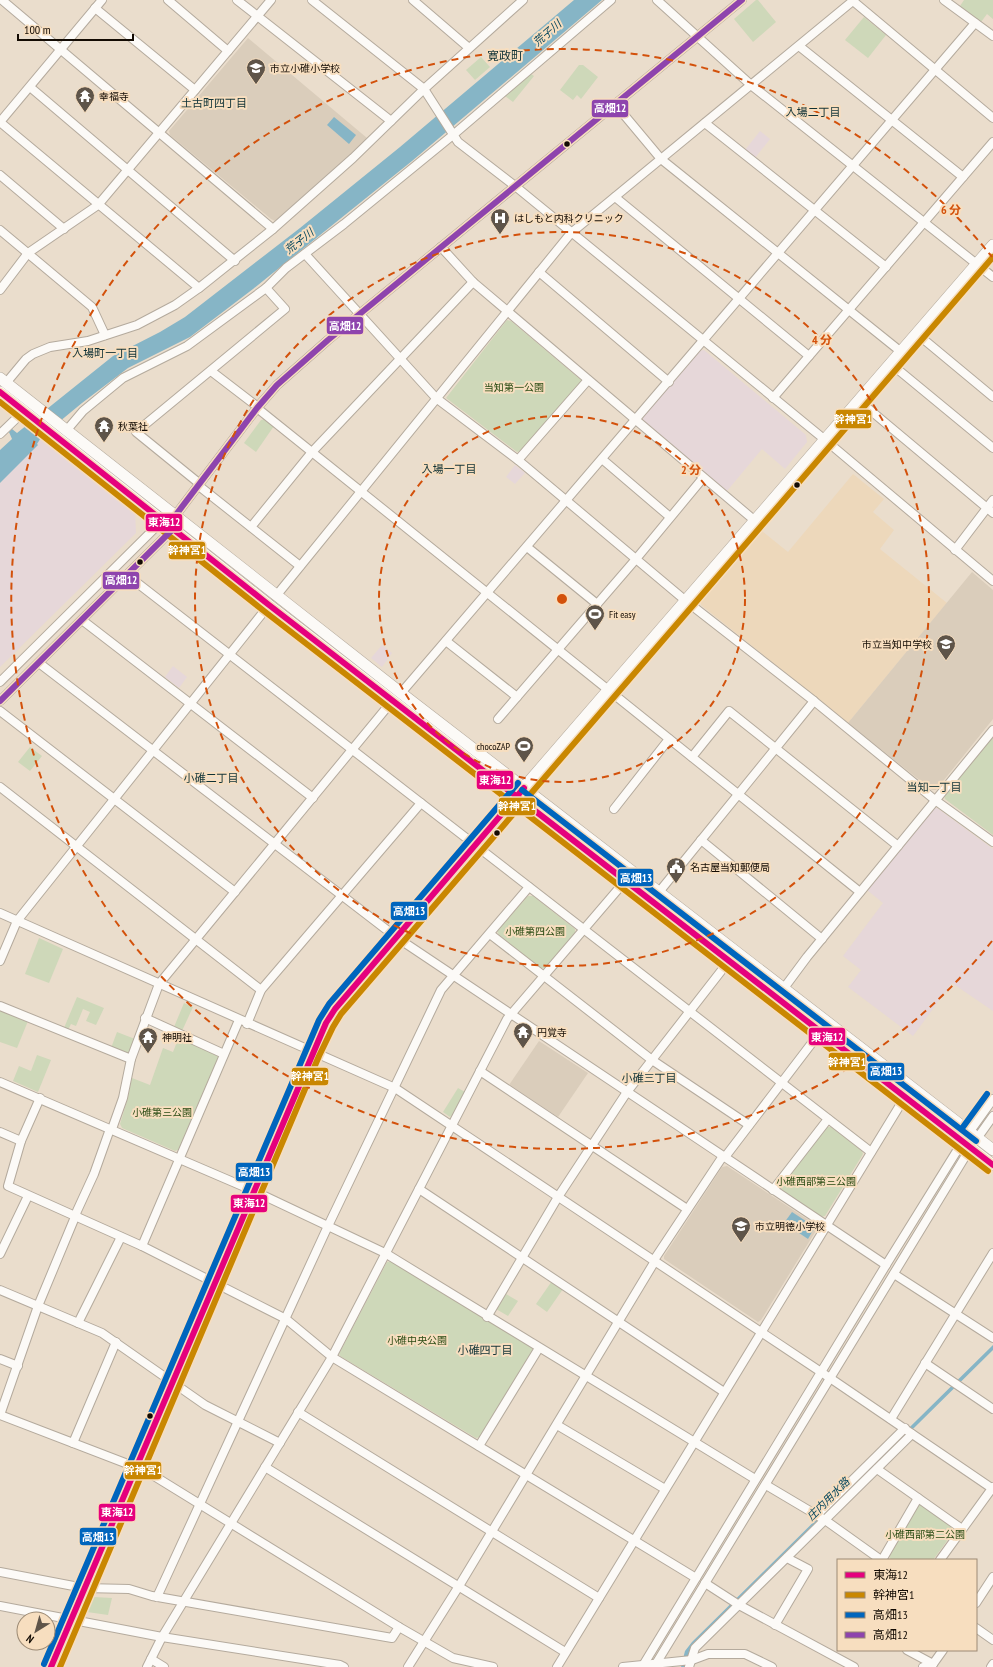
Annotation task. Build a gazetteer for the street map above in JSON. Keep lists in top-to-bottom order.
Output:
{
  "districts": [
    "寛政町",
    "土古町四丁目",
    "入場二丁目",
    "入場町一丁目",
    "入場一丁目",
    "小碓二丁目",
    "当知一丁目",
    "小碓三丁目",
    "小碓四丁目"
  ],
  "water": ["荒子川", "庄内用水路"],
  "parks": [
    "当知第一公園",
    "小碓第四公園",
    "小碓第三公園",
    "小碓西部第三公園",
    "小碓中央公園",
    "小碓西部第二公園"
  ],
  "places": {
    "school or university": ["市立小碓小学校", "市立当知中学校", "市立明徳小学校"],
    "temple": [
      "幸福寺",
      "秋葉社",
      "円覚寺",
      "神明社"
    ],
    "hospital": ["はしもと内科クリニック"],
    "sports": ["Fit easy", "chocoZAP"],
    "public building": ["名古屋当知郵便局"]
  },
  "lines": [
    "transit line 高畑12",
    "transit line 幹神宮1",
    "transit line 東海12",
    "transit line 高畑13"
  ],
  "legend": [
    "東海12",
    "幹神宮1",
    "高畑13",
    "高畑12"
  ],
  "scale_bar": "100 m",
  "north": "bottom left",
  "rings": ["6 分", "4 分", "2 分"]
}
